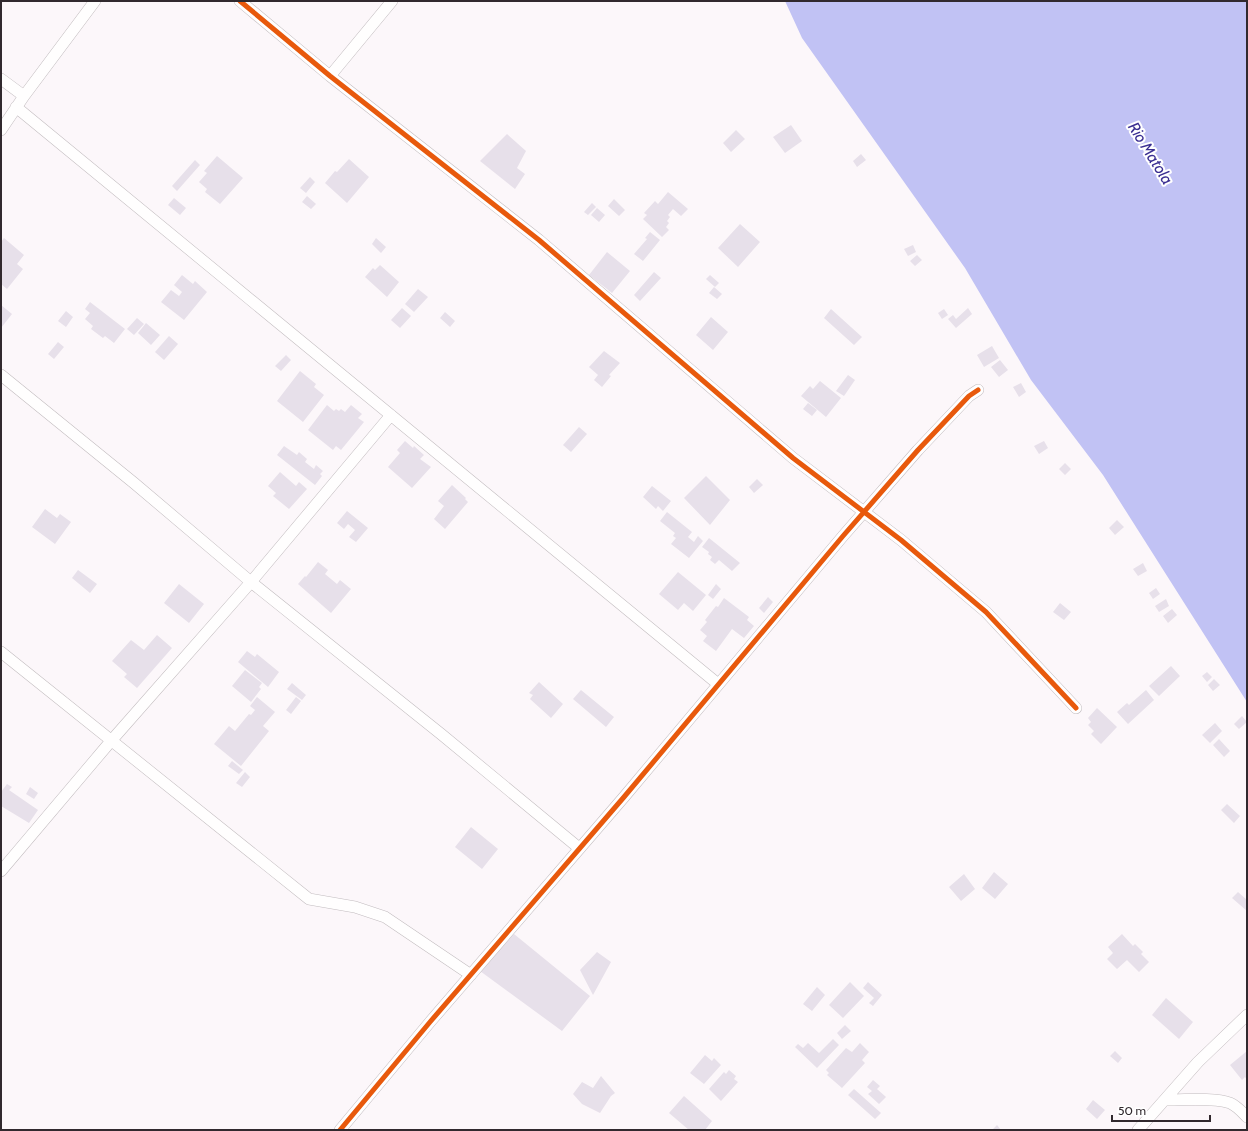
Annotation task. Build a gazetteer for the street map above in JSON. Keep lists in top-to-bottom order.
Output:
{
  "water": ["Rio Matola"],
  "scale_bar": "50 m"
}
